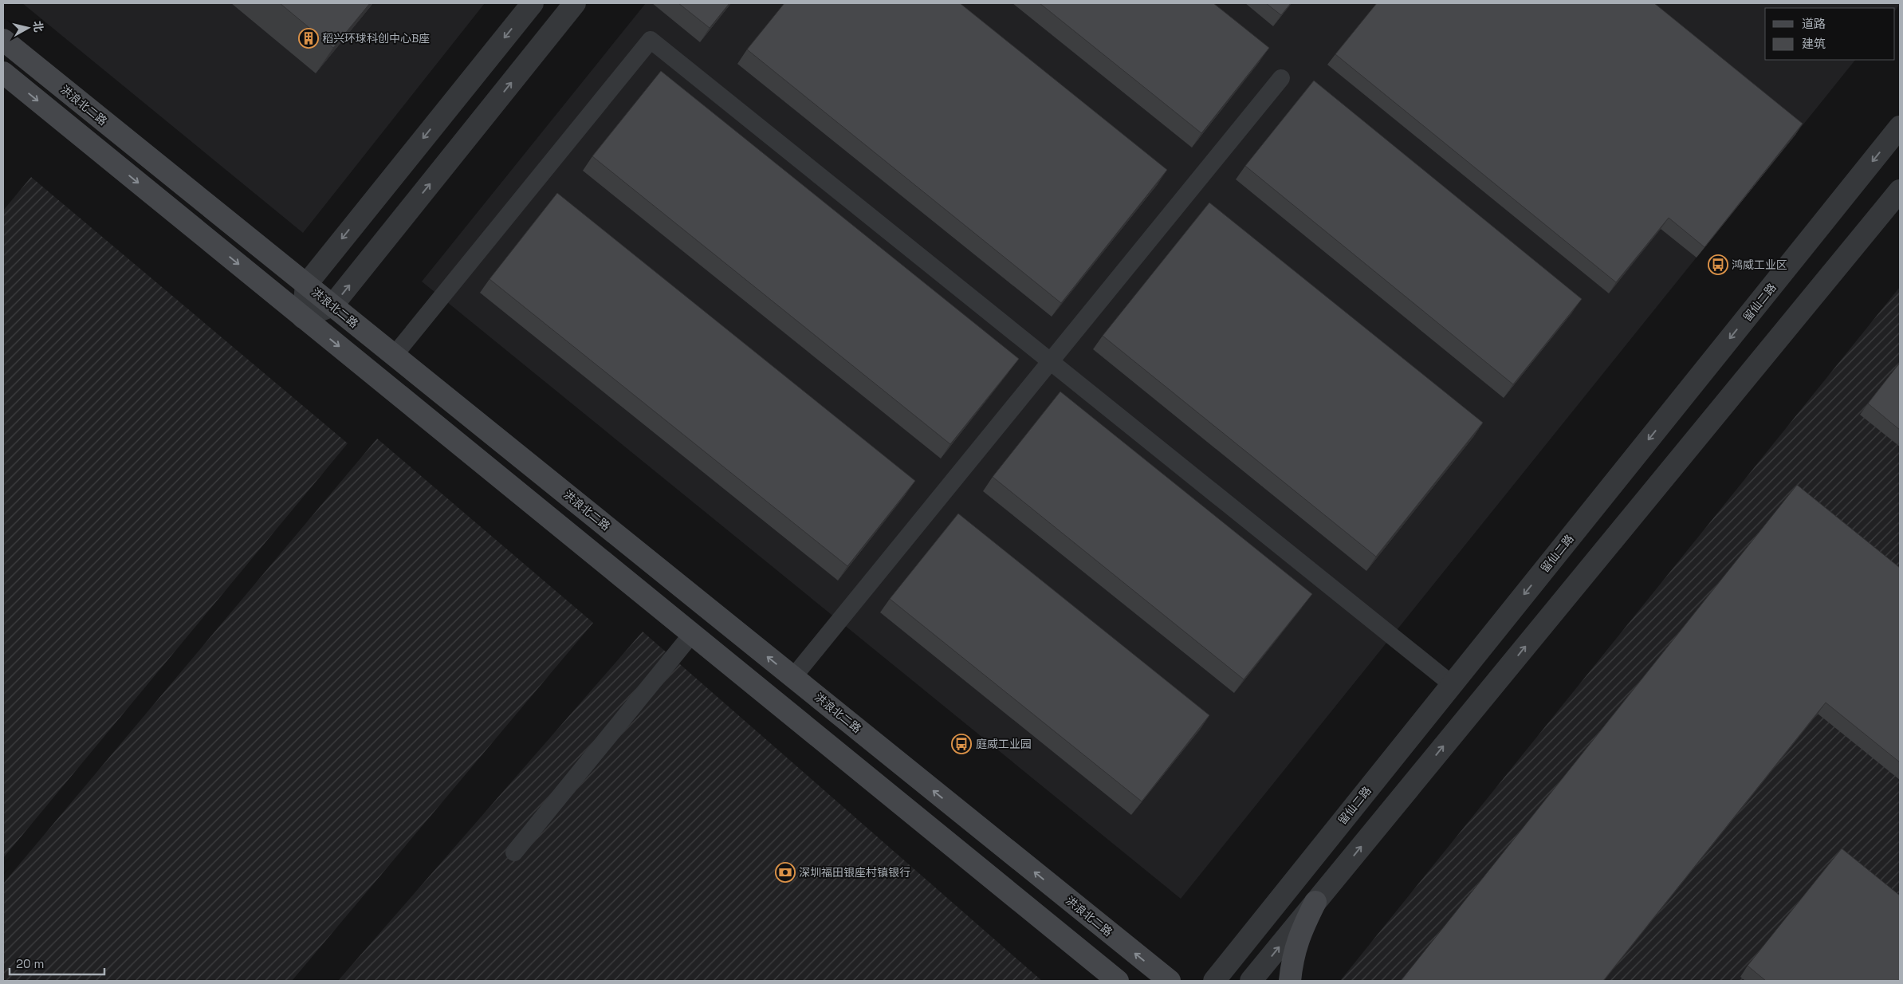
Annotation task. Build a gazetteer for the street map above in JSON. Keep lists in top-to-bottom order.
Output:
{
  "streets": {
    "main road": ["洪浪北二路"],
    "street": ["留仙二路"]
  },
  "places": {
    "building": ["稻兴环球科创中心B座"],
    "bus stop": ["鸿威工业区", "庭威工业园"],
    "bank": ["深圳福田银座村镇银行"]
  },
  "legend": ["道路", "建筑"],
  "scale_bar": "20 m",
  "north": "right"
}
